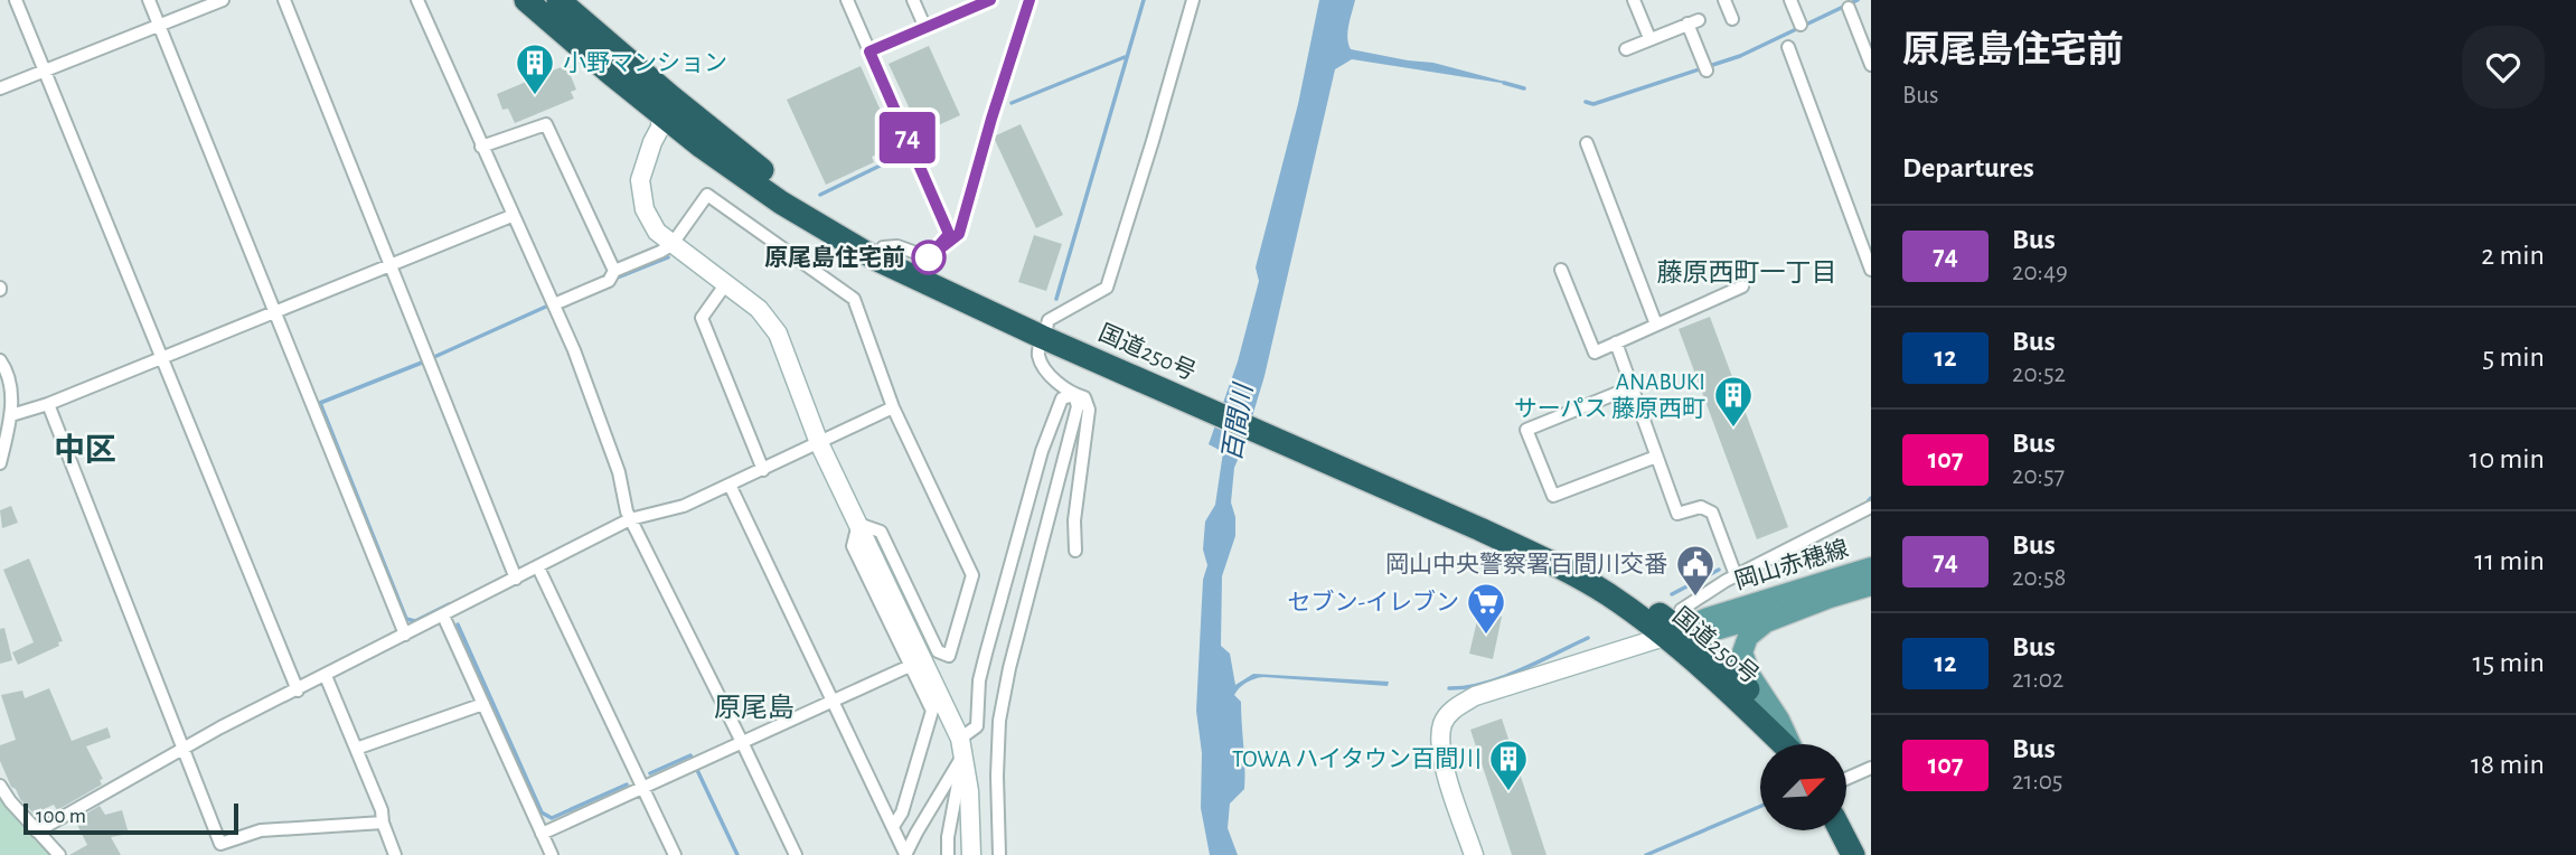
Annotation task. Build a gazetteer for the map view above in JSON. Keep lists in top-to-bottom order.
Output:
{
  "streets": {
    "highway": ["国道250号"],
    "main road": ["岡山赤穂線"]
  },
  "crossings": [
    ["国道250号", "岡山赤穂線"]
  ],
  "districts": ["藤原西町一丁目", "中区", "原尾島"],
  "water": ["百間川"],
  "places": {
    "building": ["小野マンション", "ANABUKI サーパス 藤原西町", "TOWA ハイタウン百間川"],
    "other": ["原尾島住宅前"],
    "public building": ["岡山中央警察署百間川交番"],
    "supermarket": ["セブン-イレブン"]
  },
  "lines": ["bus line 74"],
  "scale_bar": "100 m",
  "north": "top right",
  "page": {
    "on_map": "74",
    "heading": [
      ["原尾島住宅前", "Bus"],
      "Departures"
    ],
    "list": [
      {
        "mark": "74",
        "name": "Bus",
        "note": "20:49",
        "value": "2 min"
      },
      {
        "mark": "12",
        "name": "Bus",
        "note": "20:52",
        "value": "5 min"
      },
      {
        "mark": "107",
        "name": "Bus",
        "note": "20:57",
        "value": "10 min"
      },
      {
        "mark": "74",
        "name": "Bus",
        "note": "20:58",
        "value": "11 min"
      },
      {
        "mark": "12",
        "name": "Bus",
        "note": "21:02",
        "value": "15 min"
      },
      {
        "mark": "107",
        "name": "Bus",
        "note": "21:05",
        "value": "18 min"
      }
    ],
    "scale": "100 m"
  }
}
